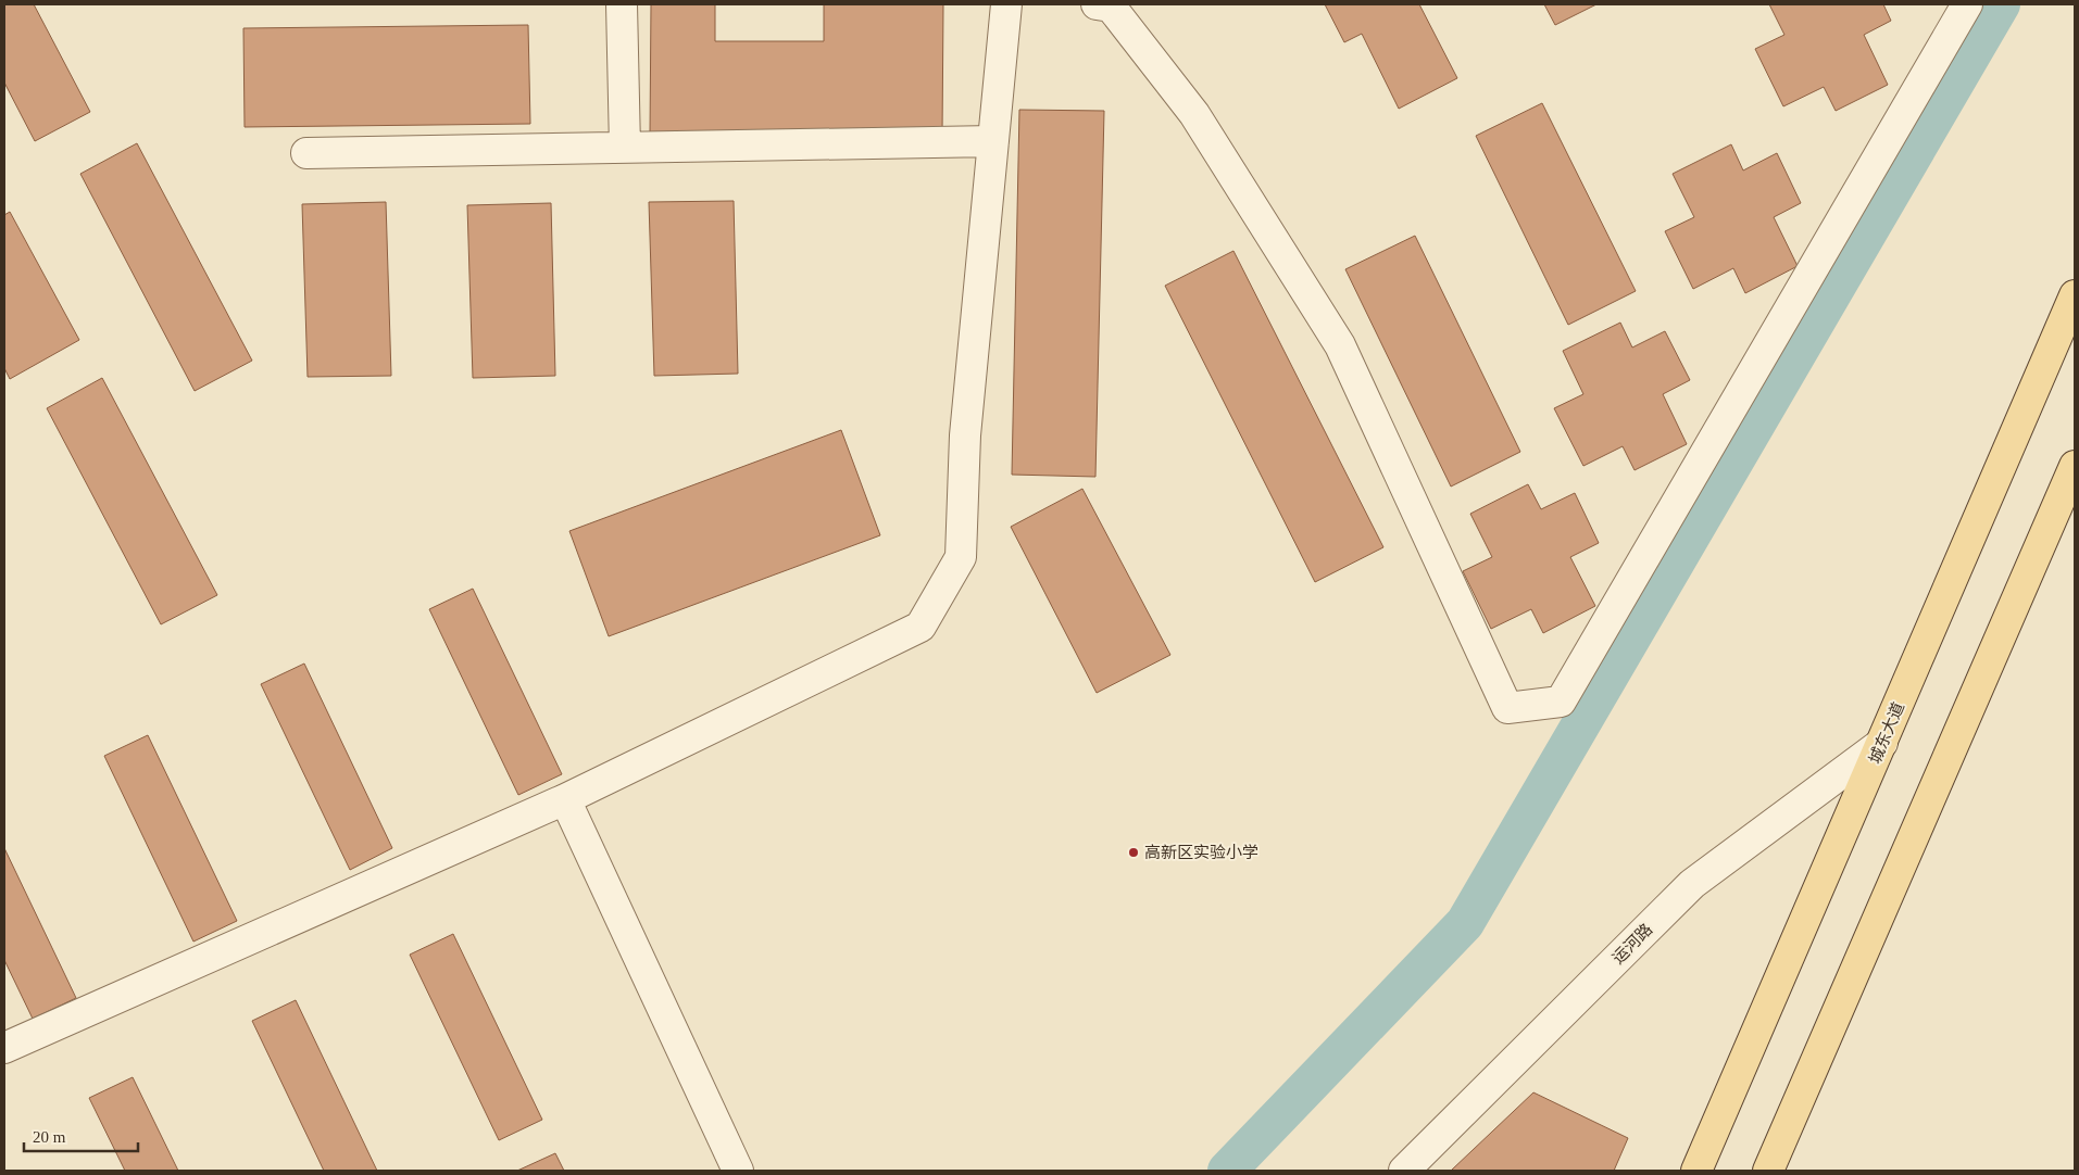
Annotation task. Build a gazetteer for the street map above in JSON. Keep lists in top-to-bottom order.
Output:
{
  "streets": {
    "main road": ["城东大道"],
    "street": ["运河路"]
  },
  "crossings": [
    ["城东大道", "运河路"]
  ],
  "places": ["高新区实验小学"],
  "scale_bar": "20 m"
}
